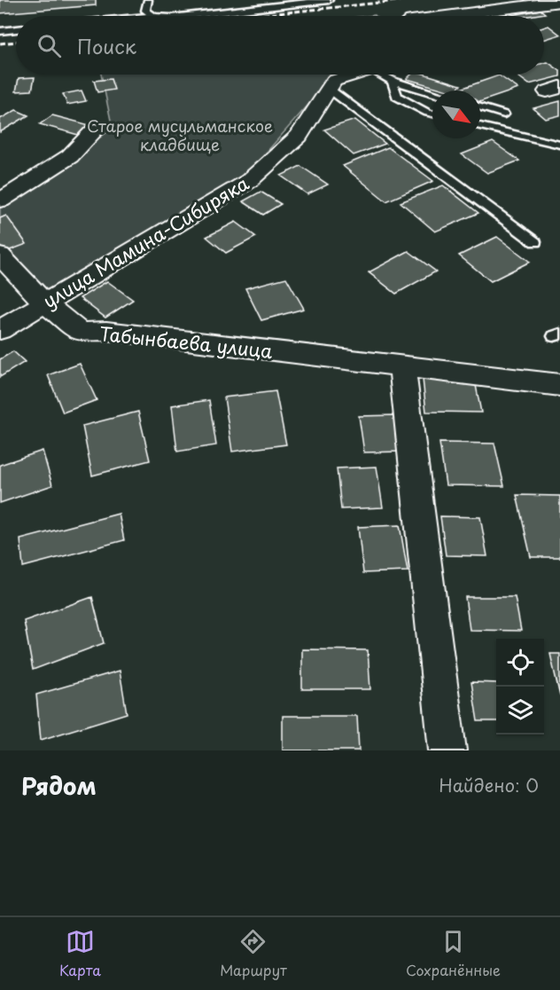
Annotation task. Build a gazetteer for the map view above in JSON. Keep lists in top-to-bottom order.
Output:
{
  "streets": {
    "street": ["улица Мамина-Сибиряка", "Табынбаева улица"]
  },
  "crossings": [
    ["улица Мамина-Сибиряка", "Табынбаева улица"]
  ],
  "parks": ["Старое мусульманское кладбище"],
  "north": "bottom right",
  "page": {
    "search": "Поиск",
    "heading": ["Рядом", "Найдено: 0"],
    "nav": ["Карта", "Маршрут", "Сохранённые"]
  }
}
